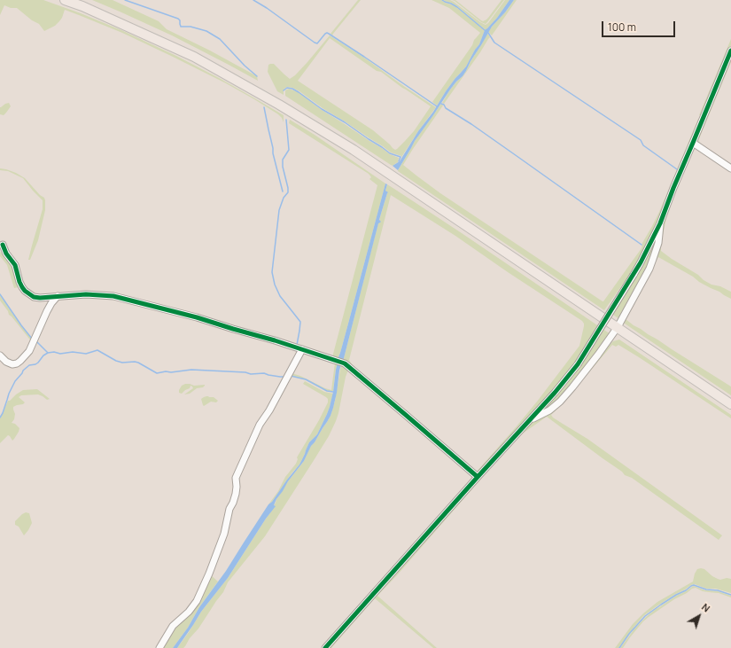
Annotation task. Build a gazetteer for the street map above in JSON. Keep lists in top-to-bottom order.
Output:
{
  "scale_bar": "100 m",
  "north": "top right"
}
